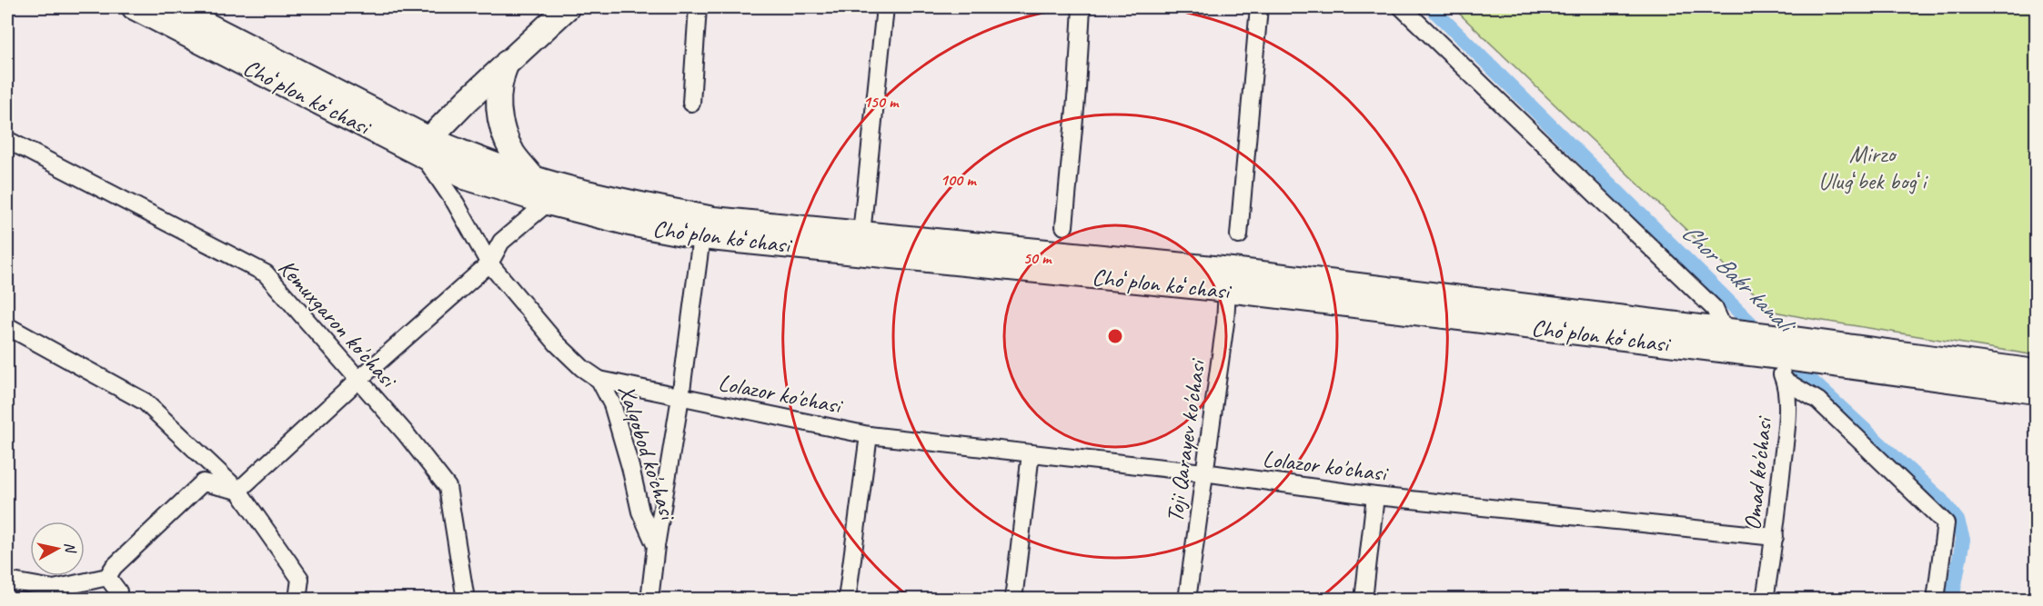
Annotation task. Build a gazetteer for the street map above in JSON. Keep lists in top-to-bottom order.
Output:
{
  "streets": {
    "main road": ["Choʻplon koʻchasi"],
    "street": [
      "Kemuxgaron ko'chasi",
      "Lolazor ko'chasi",
      "Toji Qarayev ko'chasi",
      "Xalqobod ko'chasi",
      "Omad ko'chasi"
    ]
  },
  "crossings": [
    ["Choʻplon koʻchasi", "Toji Qarayev ko'chasi"],
    ["Choʻplon koʻchasi", "Xalqobod ko'chasi"],
    ["Choʻplon koʻchasi", "Omad ko'chasi"],
    ["Lolazor ko'chasi", "Toji Qarayev ko'chasi"],
    ["Lolazor ko'chasi", "Xalqobod ko'chasi"],
    ["Lolazor ko'chasi", "Omad ko'chasi"]
  ],
  "water": ["Chor Bakr kanali"],
  "parks": ["Mirzo Ulugʻbek bogʻi"],
  "north": "right",
  "rings": ["150 m", "100 m", "50 m"]
}
